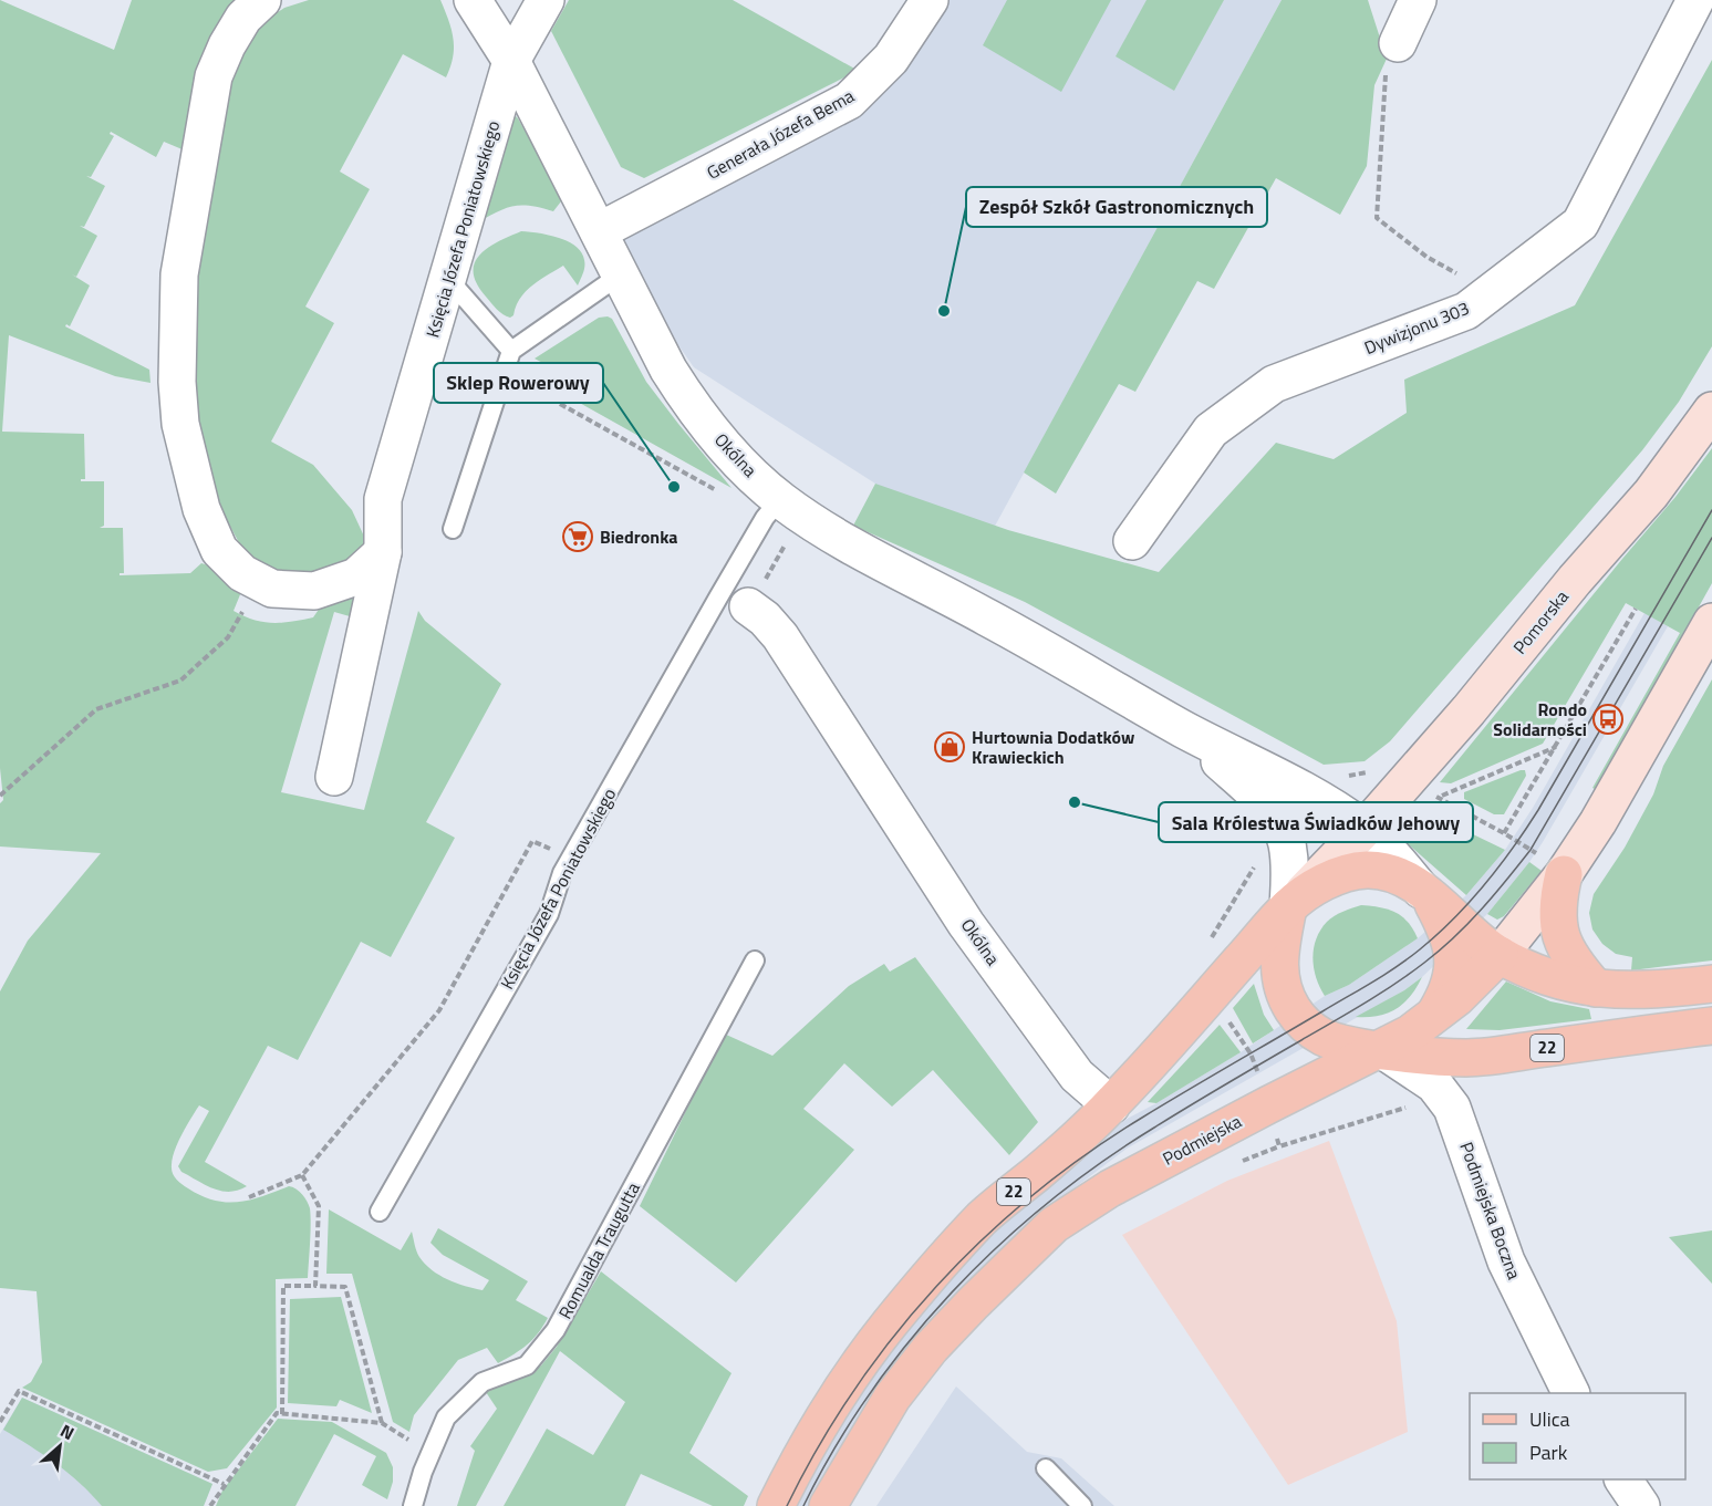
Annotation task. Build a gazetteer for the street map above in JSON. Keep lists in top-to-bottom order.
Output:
{
  "streets": {
    "main road": ["Pomorska", "22", "Podmiejska"],
    "street": [
      "Generała Józefa Bema",
      "Księcia Józefa Poniatowskiego",
      "Dywizjonu 303",
      "Okólna",
      "Podmiejska Boczna"
    ],
    "lane": ["Romualda Traugutta"]
  },
  "crossings": [
    ["Generała Józefa Bema", "Okólna"],
    ["Księcia Józefa Poniatowskiego", "Okólna"],
    ["Okólna", "Pomorska"],
    ["Okólna", "22"],
    ["Okólna", "Podmiejska"],
    ["Okólna", "Podmiejska Boczna"],
    ["22", "Podmiejska"],
    ["22", "Podmiejska Boczna"],
    ["Podmiejska", "Podmiejska Boczna"]
  ],
  "places": {
    "other": ["Zespół Szkół Gastronomicznych", "Sklep Rowerowy", "Sala Królestwa Świadków Jehowy"],
    "supermarket": ["Biedronka"],
    "bus stop": ["Rondo Solidarności"],
    "shop": ["Hurtownia Dodatków Krawieckich"]
  },
  "legend": ["Ulica", "Park"],
  "north": "top right"
}
